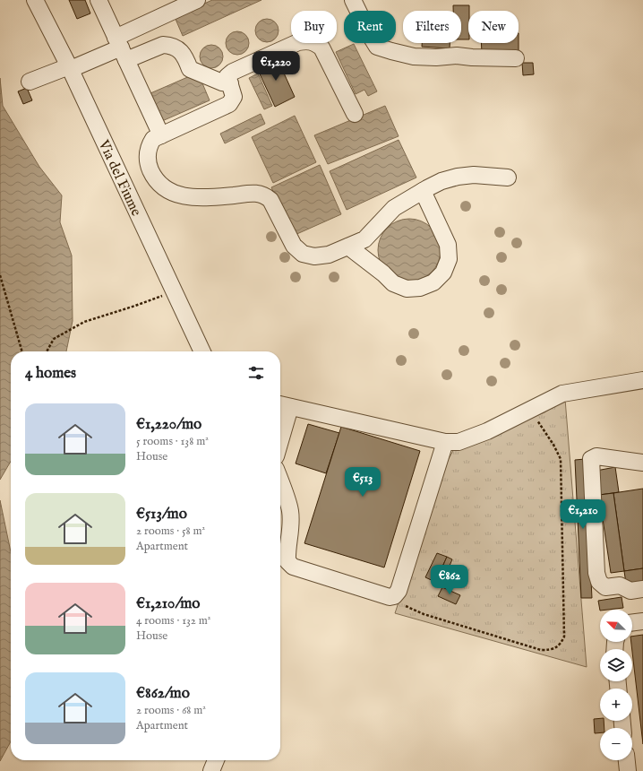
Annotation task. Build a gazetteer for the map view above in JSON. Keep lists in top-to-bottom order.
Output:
{
  "streets": {
    "street": ["Via del Fiume"]
  },
  "north": "top left",
  "page": {
    "chip": [
      "Buy",
      "Rent",
      "Filters",
      "New"
    ],
    "price": [
      "€1,220",
      "€513",
      "€1,210",
      "€862"
    ],
    "heading": "4 homes",
    "list": [
      {
        "name": "€1,220/mo",
        "note": "5 rooms · 138 m² · House"
      },
      {
        "name": "€513/mo",
        "note": "2 rooms · 58 m² · Apartment"
      },
      {
        "name": "€1,210/mo",
        "note": "4 rooms · 132 m² · House"
      },
      {
        "name": "€862/mo",
        "note": "2 rooms · 68 m² · Apartment"
      }
    ],
    "map_buttons": ["+", "−"]
  }
}
